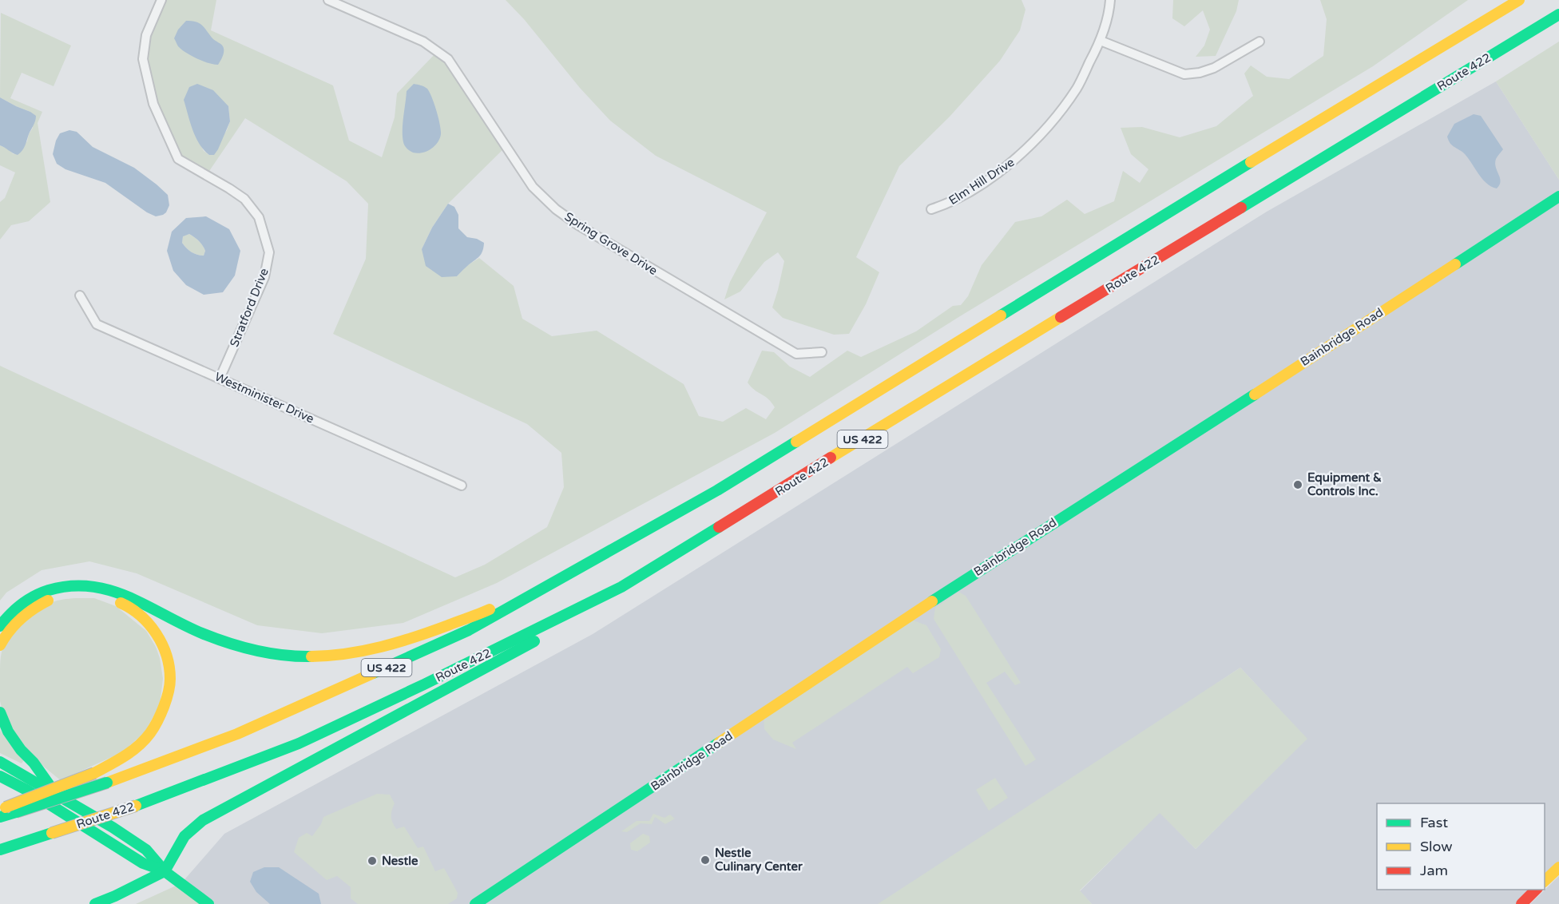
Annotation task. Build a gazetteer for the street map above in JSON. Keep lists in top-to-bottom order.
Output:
{
  "streets": {
    "main road": ["Route 422", "Bainbridge Road", "US 422"],
    "street": [
      "Elm Hill Drive",
      "Spring Grove Drive",
      "Stratford Drive",
      "Westminister Drive"
    ]
  },
  "crossings": [
    ["Stratford Drive", "Westminister Drive"]
  ],
  "places": ["Equipment & Controls Inc.", "Nestle Culinary Center", "Nestle"],
  "legend": ["Fast", "Slow", "Jam"]
}
